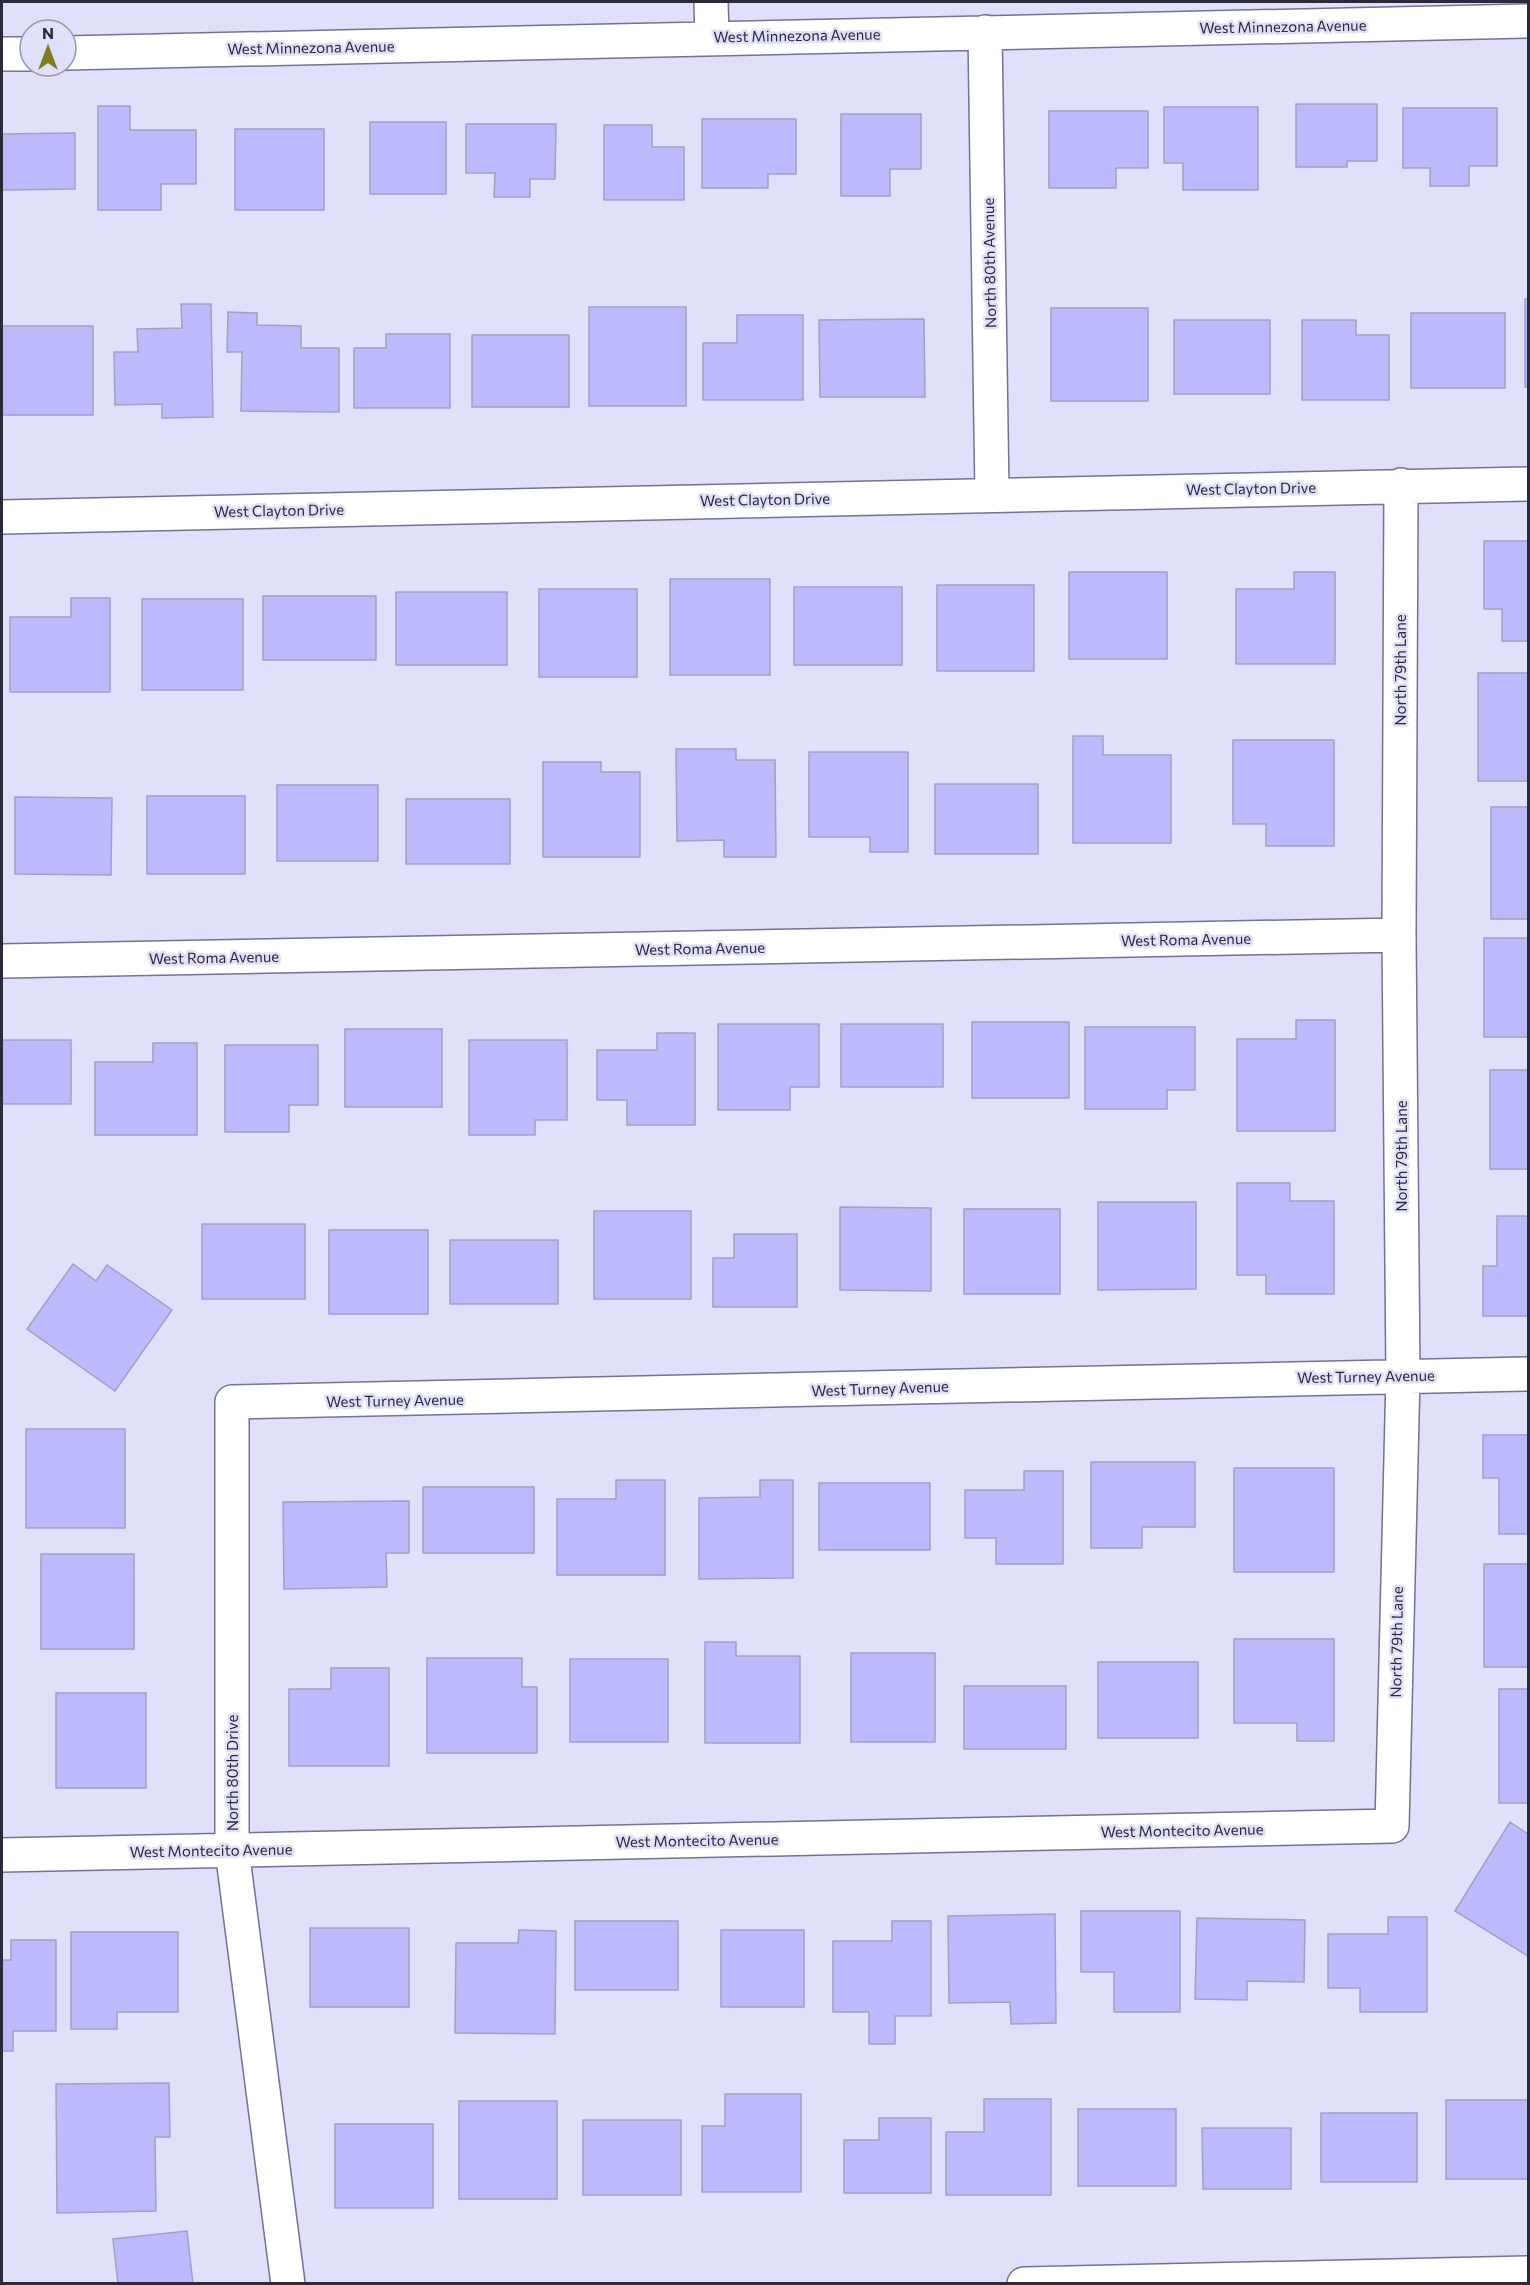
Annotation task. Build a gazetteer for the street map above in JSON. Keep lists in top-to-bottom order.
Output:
{
  "streets": {
    "street": [
      "West Minnezona Avenue",
      "North 80th Avenue",
      "West Clayton Drive",
      "North 79th Lane",
      "West Roma Avenue",
      "West Turney Avenue",
      "North 80th Drive",
      "West Montecito Avenue"
    ]
  },
  "crossings": [
    ["West Minnezona Avenue", "North 80th Avenue"],
    ["North 80th Avenue", "West Clayton Drive"],
    ["West Clayton Drive", "North 79th Lane"],
    ["North 79th Lane", "West Roma Avenue"],
    ["North 79th Lane", "West Turney Avenue"],
    ["North 79th Lane", "West Montecito Avenue"],
    ["West Turney Avenue", "North 80th Drive"],
    ["North 80th Drive", "West Montecito Avenue"]
  ],
  "north": "top"
}
